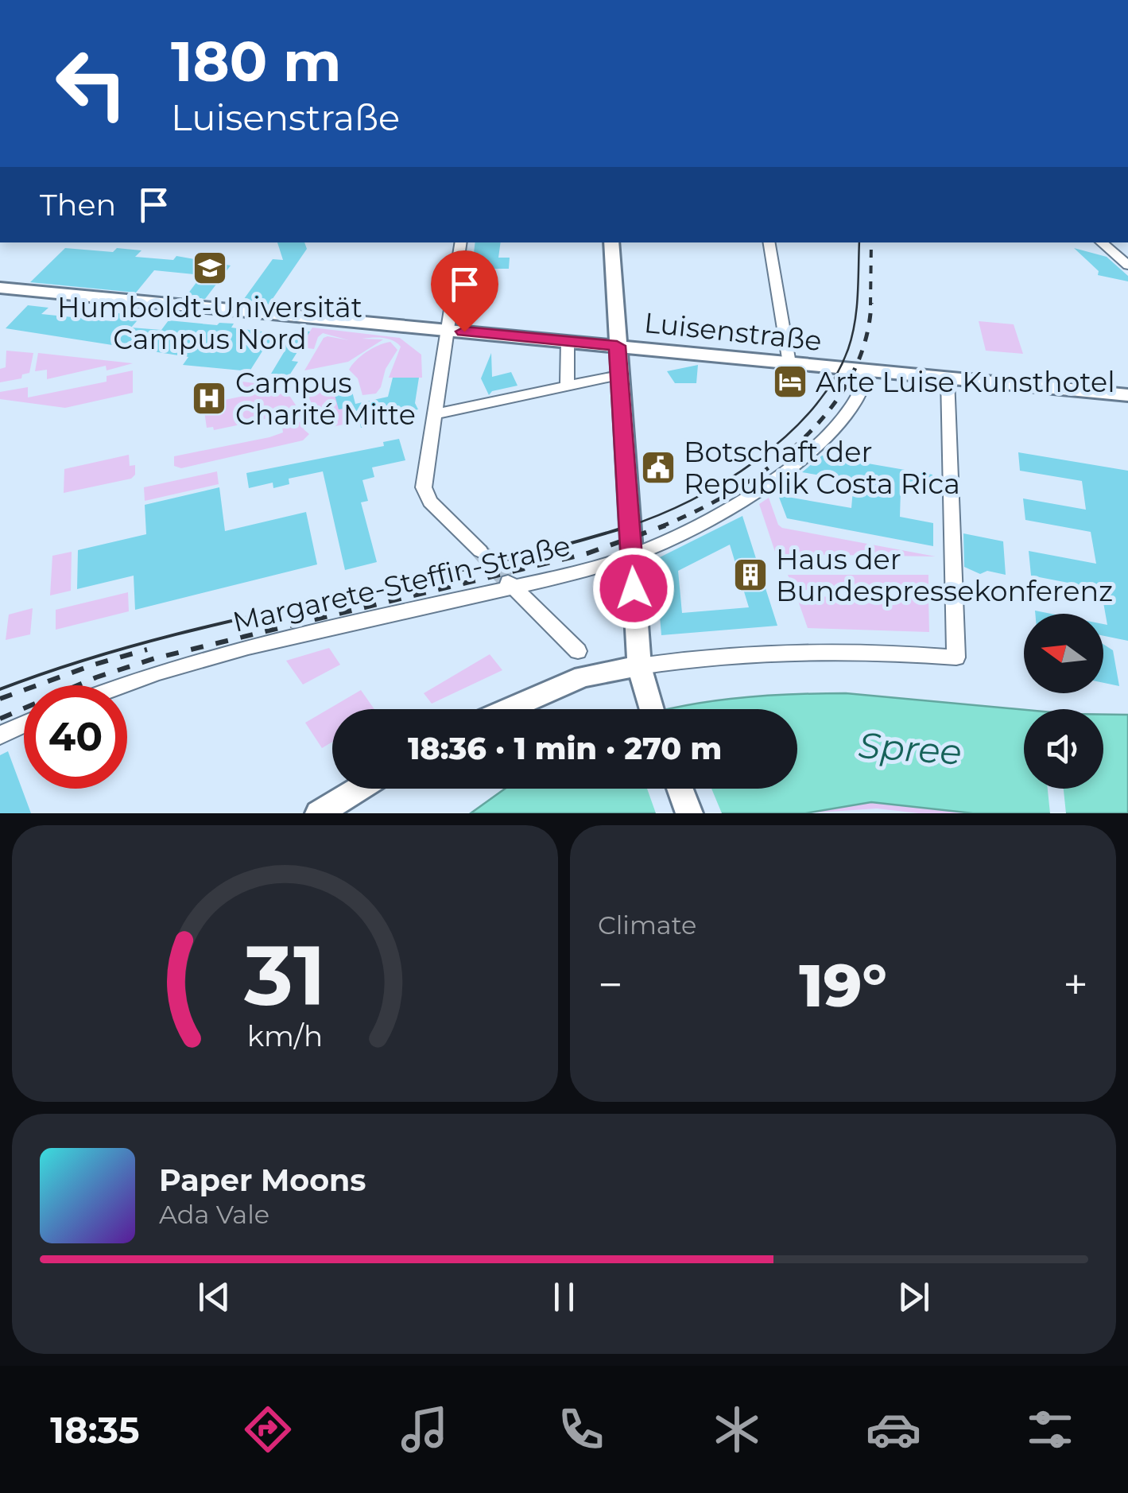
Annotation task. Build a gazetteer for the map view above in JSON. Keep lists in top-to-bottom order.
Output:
{
  "streets": {
    "street": ["Luisenstraße", "Margarete-Steffin-Straße"]
  },
  "crossings": [
    ["Luisenstraße", "Margarete-Steffin-Straße"]
  ],
  "water": ["Spree"],
  "places": {
    "school or university": ["Humboldt-Universität Campus Nord"],
    "hotel": ["Arte Luise Kunsthotel"],
    "hospital": ["Campus Charité Mitte"],
    "public building": ["Botschaft der Republik Costa Rica"],
    "building": ["Haus der Bundespressekonferenz"]
  },
  "north": "left",
  "page": {
    "turn": ["180 m", "Luisenstraße"],
    "then": "Then",
    "limit": "40",
    "trip": "18:36 · 1 min · 270 m",
    "tile": "Climate",
    "heat": ["−", "19°", "+"],
    "song": ["Paper Moons", "Ada Vale"],
    "tabs": "18:35",
    "gauge": ["31", "km/h"]
  }
}
